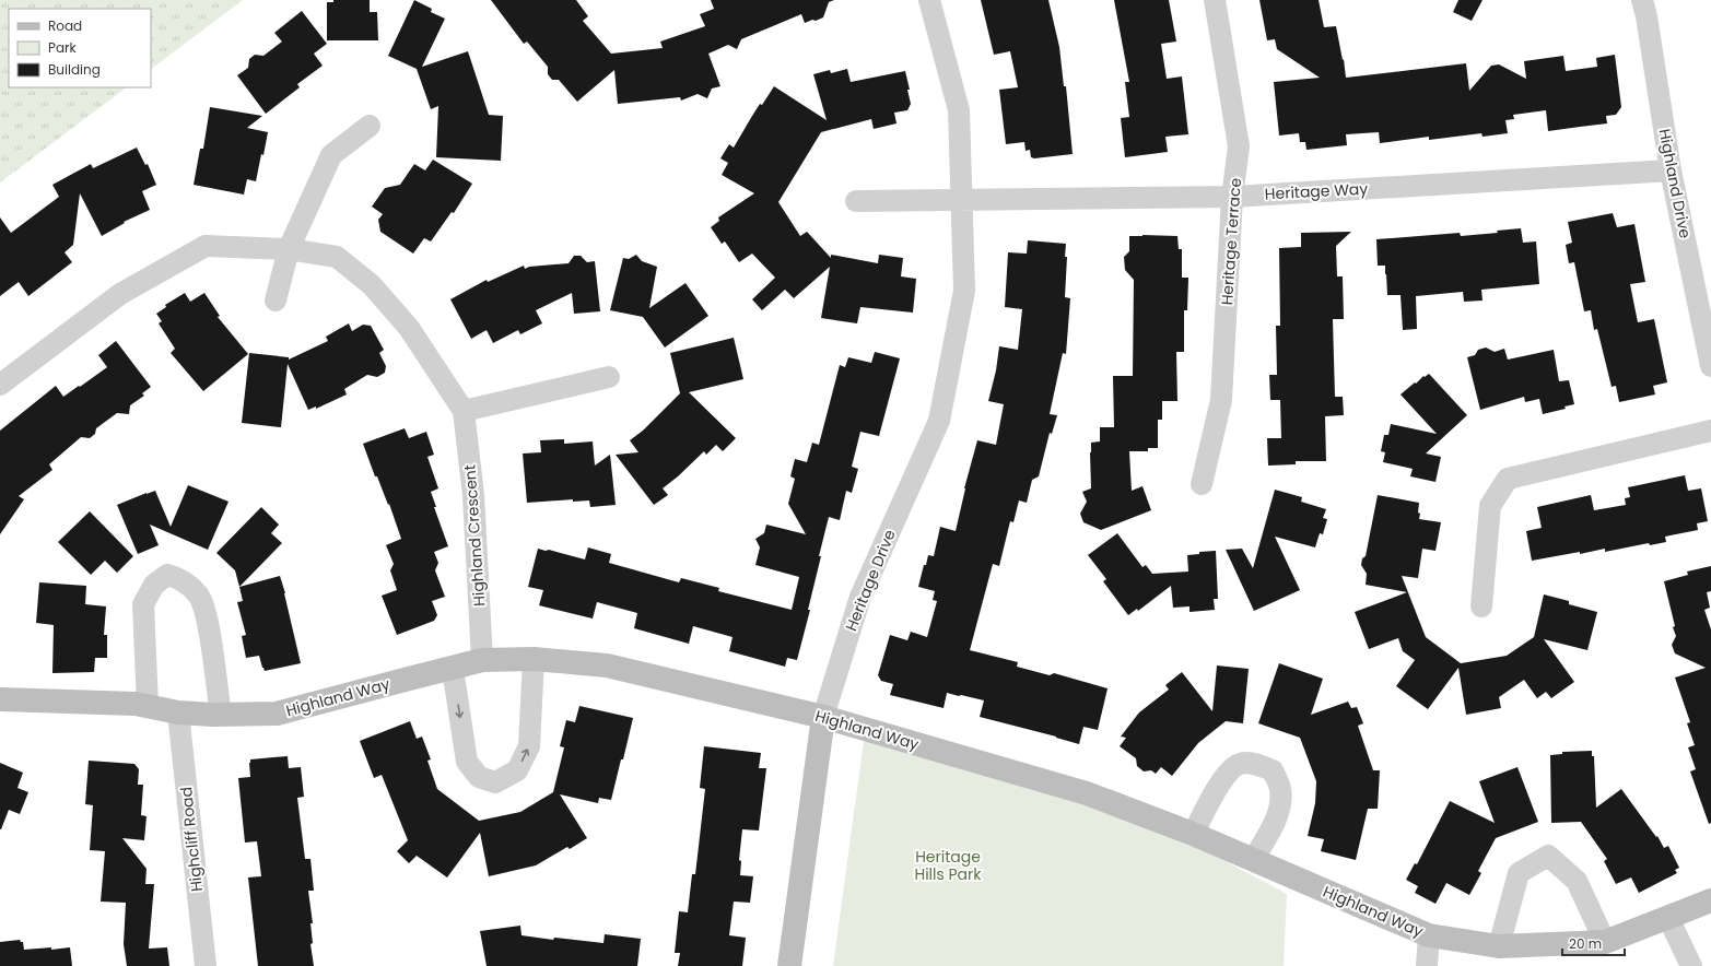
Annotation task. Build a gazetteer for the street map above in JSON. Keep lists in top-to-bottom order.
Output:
{
  "streets": {
    "street": [
      "Highland Drive",
      "Heritage Way",
      "Heritage Terrace",
      "Highland Crescent",
      "Heritage Drive",
      "Highland Way",
      "Highcliff Road"
    ]
  },
  "crossings": [
    ["Highland Drive", "Heritage Way"],
    ["Heritage Way", "Heritage Terrace"],
    ["Heritage Way", "Heritage Drive"],
    ["Highland Crescent", "Highland Way"],
    ["Heritage Drive", "Highland Way"],
    ["Highland Way", "Highcliff Road"]
  ],
  "parks": ["Heritage Hills Park"],
  "legend": ["Road", "Park", "Building"],
  "scale_bar": "20 m"
}
